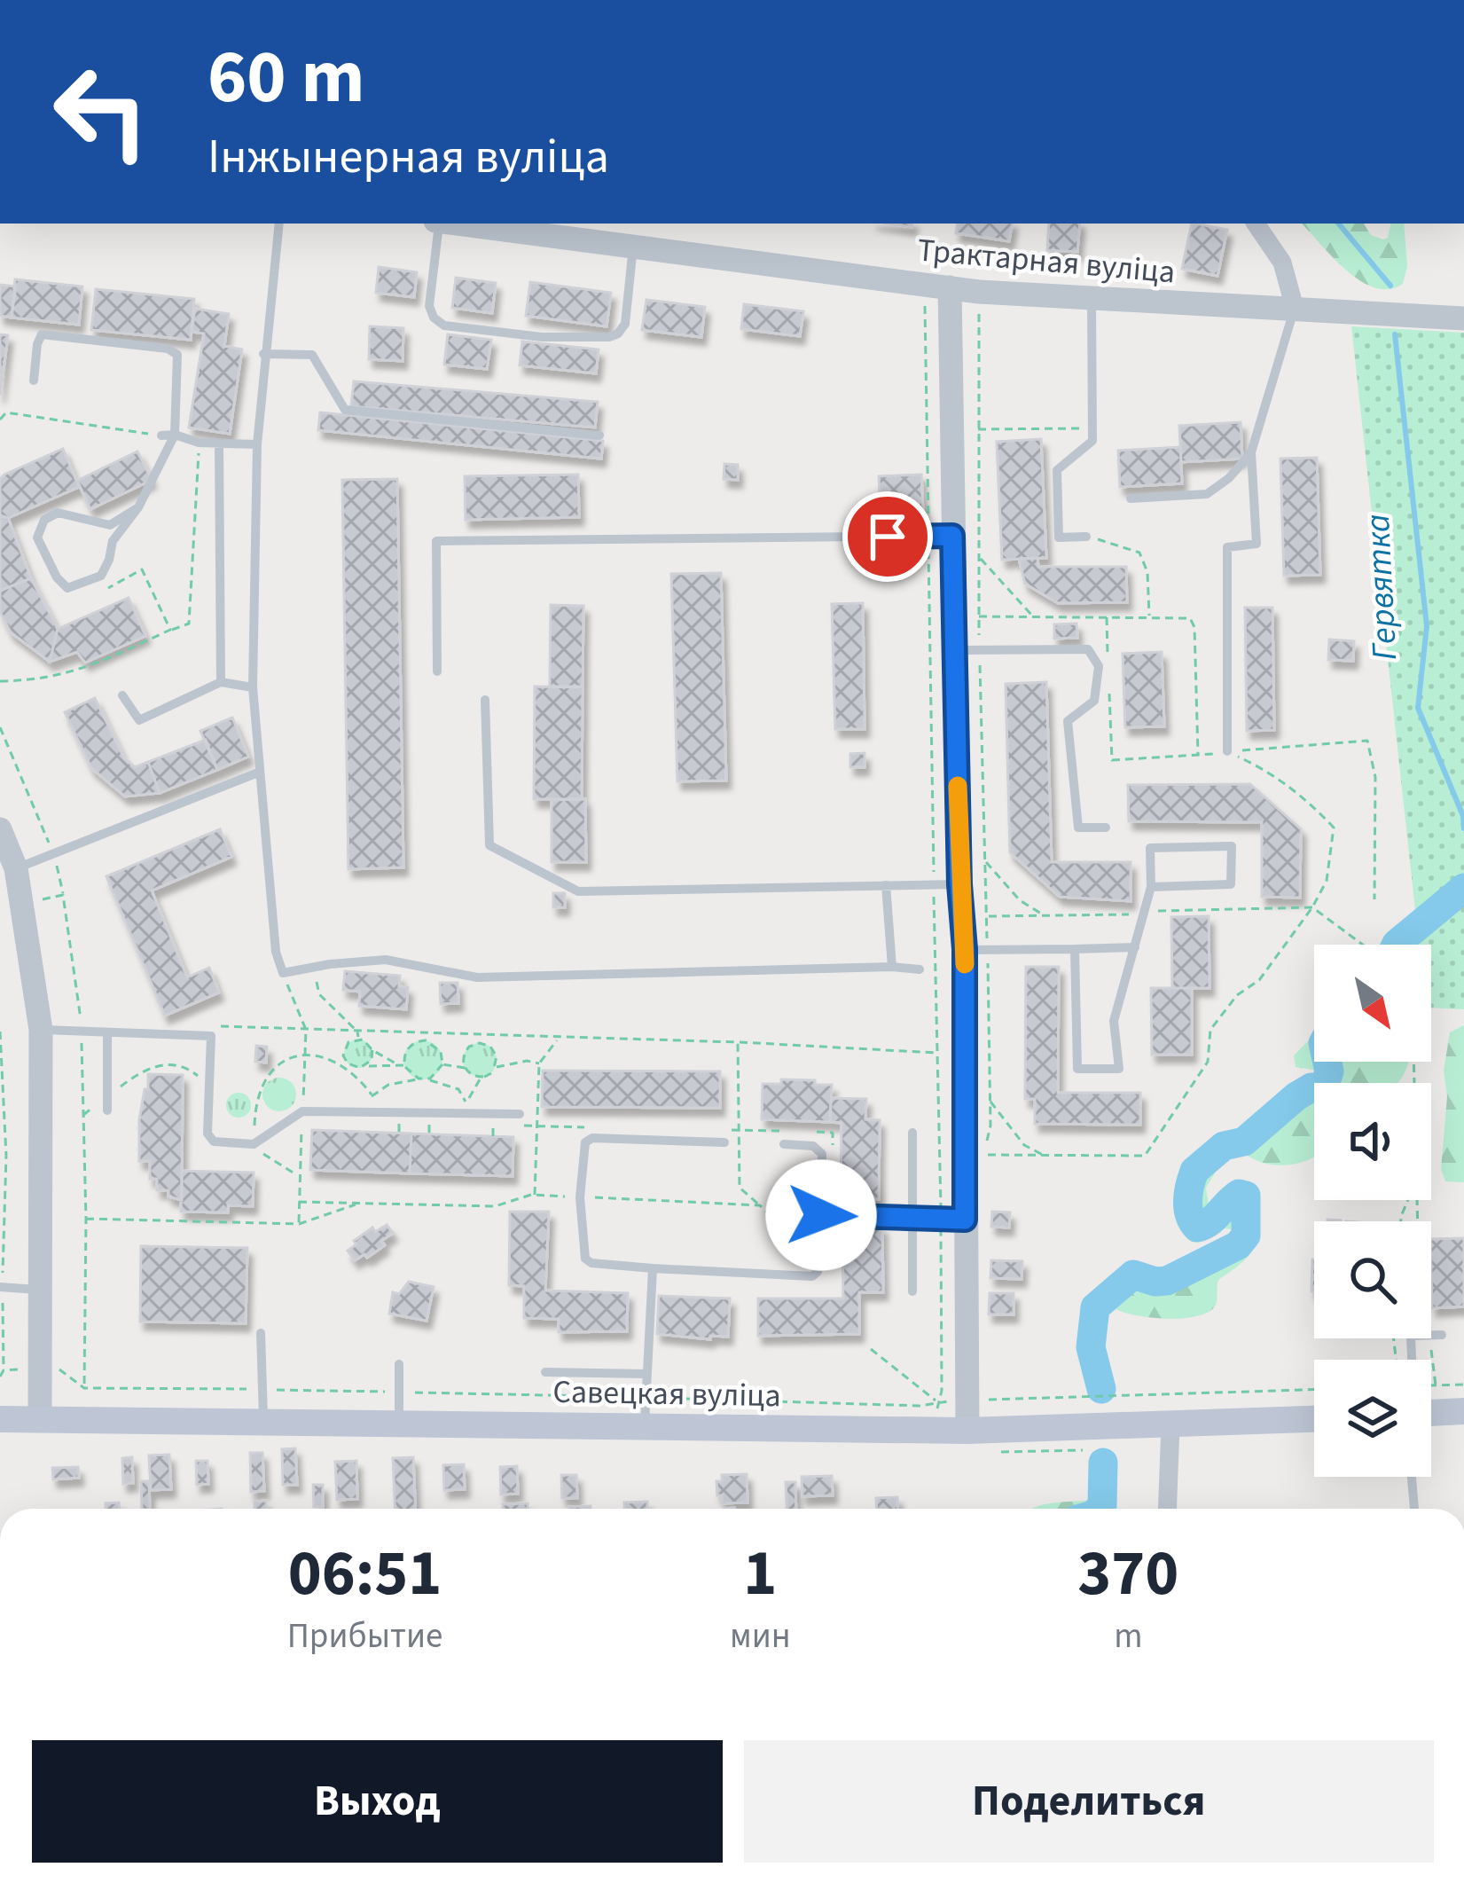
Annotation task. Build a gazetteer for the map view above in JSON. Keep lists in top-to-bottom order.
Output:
{
  "streets": {
    "main road": ["Савецкая вуліца"],
    "street": ["Трактарная вуліца"]
  },
  "water": ["Гервятка"],
  "north": "bottom right",
  "page": {
    "turn": ["60 m", "Інжынерная вуліца"],
    "eta": [
      "06:51",
      "Прибытие",
      "1",
      "мин",
      "370",
      "m"
    ],
    "buttons": ["Выход", "Поделиться"]
  }
}
